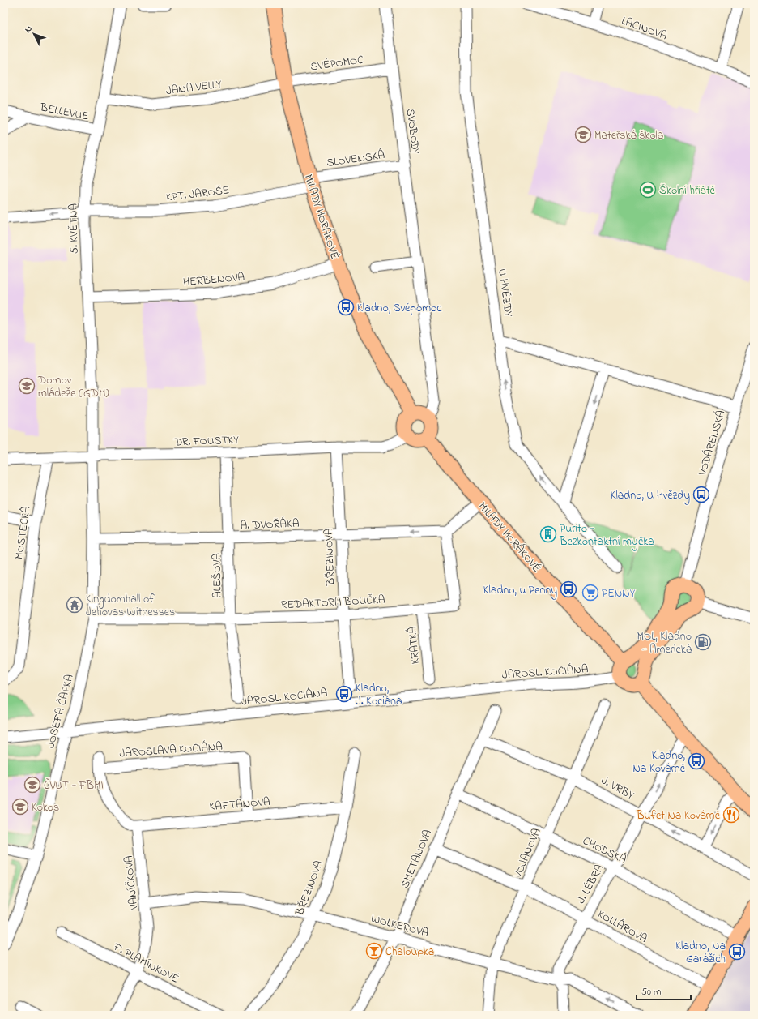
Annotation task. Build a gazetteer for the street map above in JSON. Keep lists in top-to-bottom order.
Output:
{
  "streets": {
    "main road": ["MILADY HORÁKOVÉ"],
    "street": [
      "LACINOVA",
      "SVÉPOMOC",
      "JANA VELLY",
      "BELLEVUE",
      "SVOBODY",
      "SLOVENSKÁ",
      "KPT. JAROŠE",
      "5. KVĚTNA",
      "HERBENOVA",
      "U HVĚZDY",
      "DR. FOUSTKY",
      "VODÁRENSKÁ",
      "A. DVOŘÁKA",
      "MOSTECKÁ",
      "BŘEZINOVA",
      "ALEŠOVA",
      "REDAKTORA BOUČKA",
      "KRÁTKÁ",
      "JAROSL. KOCIÁNA",
      "JOSEFA ČAPKA",
      "JAROSLAVA KOCIÁNA",
      "J. VRBY",
      "KAFTANOVA",
      "CHODSKÁ",
      "VOJANOVA",
      "SMETANOVA",
      "VANÍČKOVA",
      "J. LÉBRA",
      "WOLKEROVA",
      "KOLLÁROVA",
      "F. PLAMÍNKOVÉ"
    ]
  },
  "crossings": [
    ["SVÉPOMOC", "JANA VELLY"],
    ["SVÉPOMOC", "SVOBODY"],
    ["SVÉPOMOC", "MILADY HORÁKOVÉ"],
    ["JANA VELLY", "MILADY HORÁKOVÉ"],
    ["JANA VELLY", "5. KVĚTNA"],
    ["BELLEVUE", "5. KVĚTNA"],
    ["SVOBODY", "SLOVENSKÁ"],
    ["SVOBODY", "MILADY HORÁKOVÉ"],
    ["SVOBODY", "DR. FOUSTKY"],
    ["SLOVENSKÁ", "KPT. JAROŠE"],
    ["SLOVENSKÁ", "MILADY HORÁKOVÉ"],
    ["KPT. JAROŠE", "MILADY HORÁKOVÉ"],
    ["KPT. JAROŠE", "5. KVĚTNA"],
    ["MILADY HORÁKOVÉ", "HERBENOVA"],
    ["MILADY HORÁKOVÉ", "DR. FOUSTKY"],
    ["5. KVĚTNA", "HERBENOVA"],
    ["5. KVĚTNA", "DR. FOUSTKY"],
    ["5. KVĚTNA", "JOSEFA ČAPKA"],
    ["DR. FOUSTKY", "MOSTECKÁ"],
    ["DR. FOUSTKY", "BŘEZINOVA"],
    ["DR. FOUSTKY", "ALEŠOVA"],
    ["DR. FOUSTKY", "JOSEFA ČAPKA"],
    ["A. DVOŘÁKA", "BŘEZINOVA"],
    ["A. DVOŘÁKA", "ALEŠOVA"],
    ["A. DVOŘÁKA", "REDAKTORA BOUČKA"],
    ["A. DVOŘÁKA", "JOSEFA ČAPKA"],
    ["BŘEZINOVA", "REDAKTORA BOUČKA"],
    ["BŘEZINOVA", "KAFTANOVA"],
    ["BŘEZINOVA", "WOLKEROVA"],
    ["ALEŠOVA", "REDAKTORA BOUČKA"],
    ["REDAKTORA BOUČKA", "KRÁTKÁ"],
    ["REDAKTORA BOUČKA", "JOSEFA ČAPKA"],
    ["JAROSL. KOCIÁNA", "JOSEFA ČAPKA"],
    ["JAROSLAVA KOCIÁNA", "KAFTANOVA"],
    ["J. VRBY", "VOJANOVA"],
    ["J. VRBY", "SMETANOVA"],
    ["J. VRBY", "J. LÉBRA"],
    ["KAFTANOVA", "VANÍČKOVA"],
    ["CHODSKÁ", "VOJANOVA"],
    ["CHODSKÁ", "SMETANOVA"],
    ["CHODSKÁ", "J. LÉBRA"],
    ["VOJANOVA", "WOLKEROVA"],
    ["VOJANOVA", "KOLLÁROVA"],
    ["SMETANOVA", "WOLKEROVA"],
    ["SMETANOVA", "KOLLÁROVA"],
    ["VANÍČKOVA", "WOLKEROVA"],
    ["VANÍČKOVA", "F. PLAMÍNKOVÉ"],
    ["J. LÉBRA", "WOLKEROVA"],
    ["J. LÉBRA", "KOLLÁROVA"]
  ],
  "places": {
    "school or university": [
      "Mateřská škola",
      "Domov mládeže (GDM)",
      "ČVUT - FBMI",
      "Kokos"
    ],
    "sports": ["Školní hřiště"],
    "bus stop": [
      "Kladno, Svépomoc",
      "Kladno, U Hvězdy",
      "Kladno, u Penny",
      "Kladno, J. Kociána",
      "Kladno, Na Kovárně",
      "Kladno, Na Garážích"
    ],
    "building": ["Purito - Bezkontaktní myčka"],
    "supermarket": ["PENNY"],
    "temple": ["Kingdomhall of Jehovas Witnesses"],
    "fuel station": ["MOL, Kladno - Americká"],
    "restaurant": ["Bufet Na Kovárně"],
    "bar": ["Chaloupka"]
  },
  "scale_bar": "50 m",
  "north": "top left"
}
